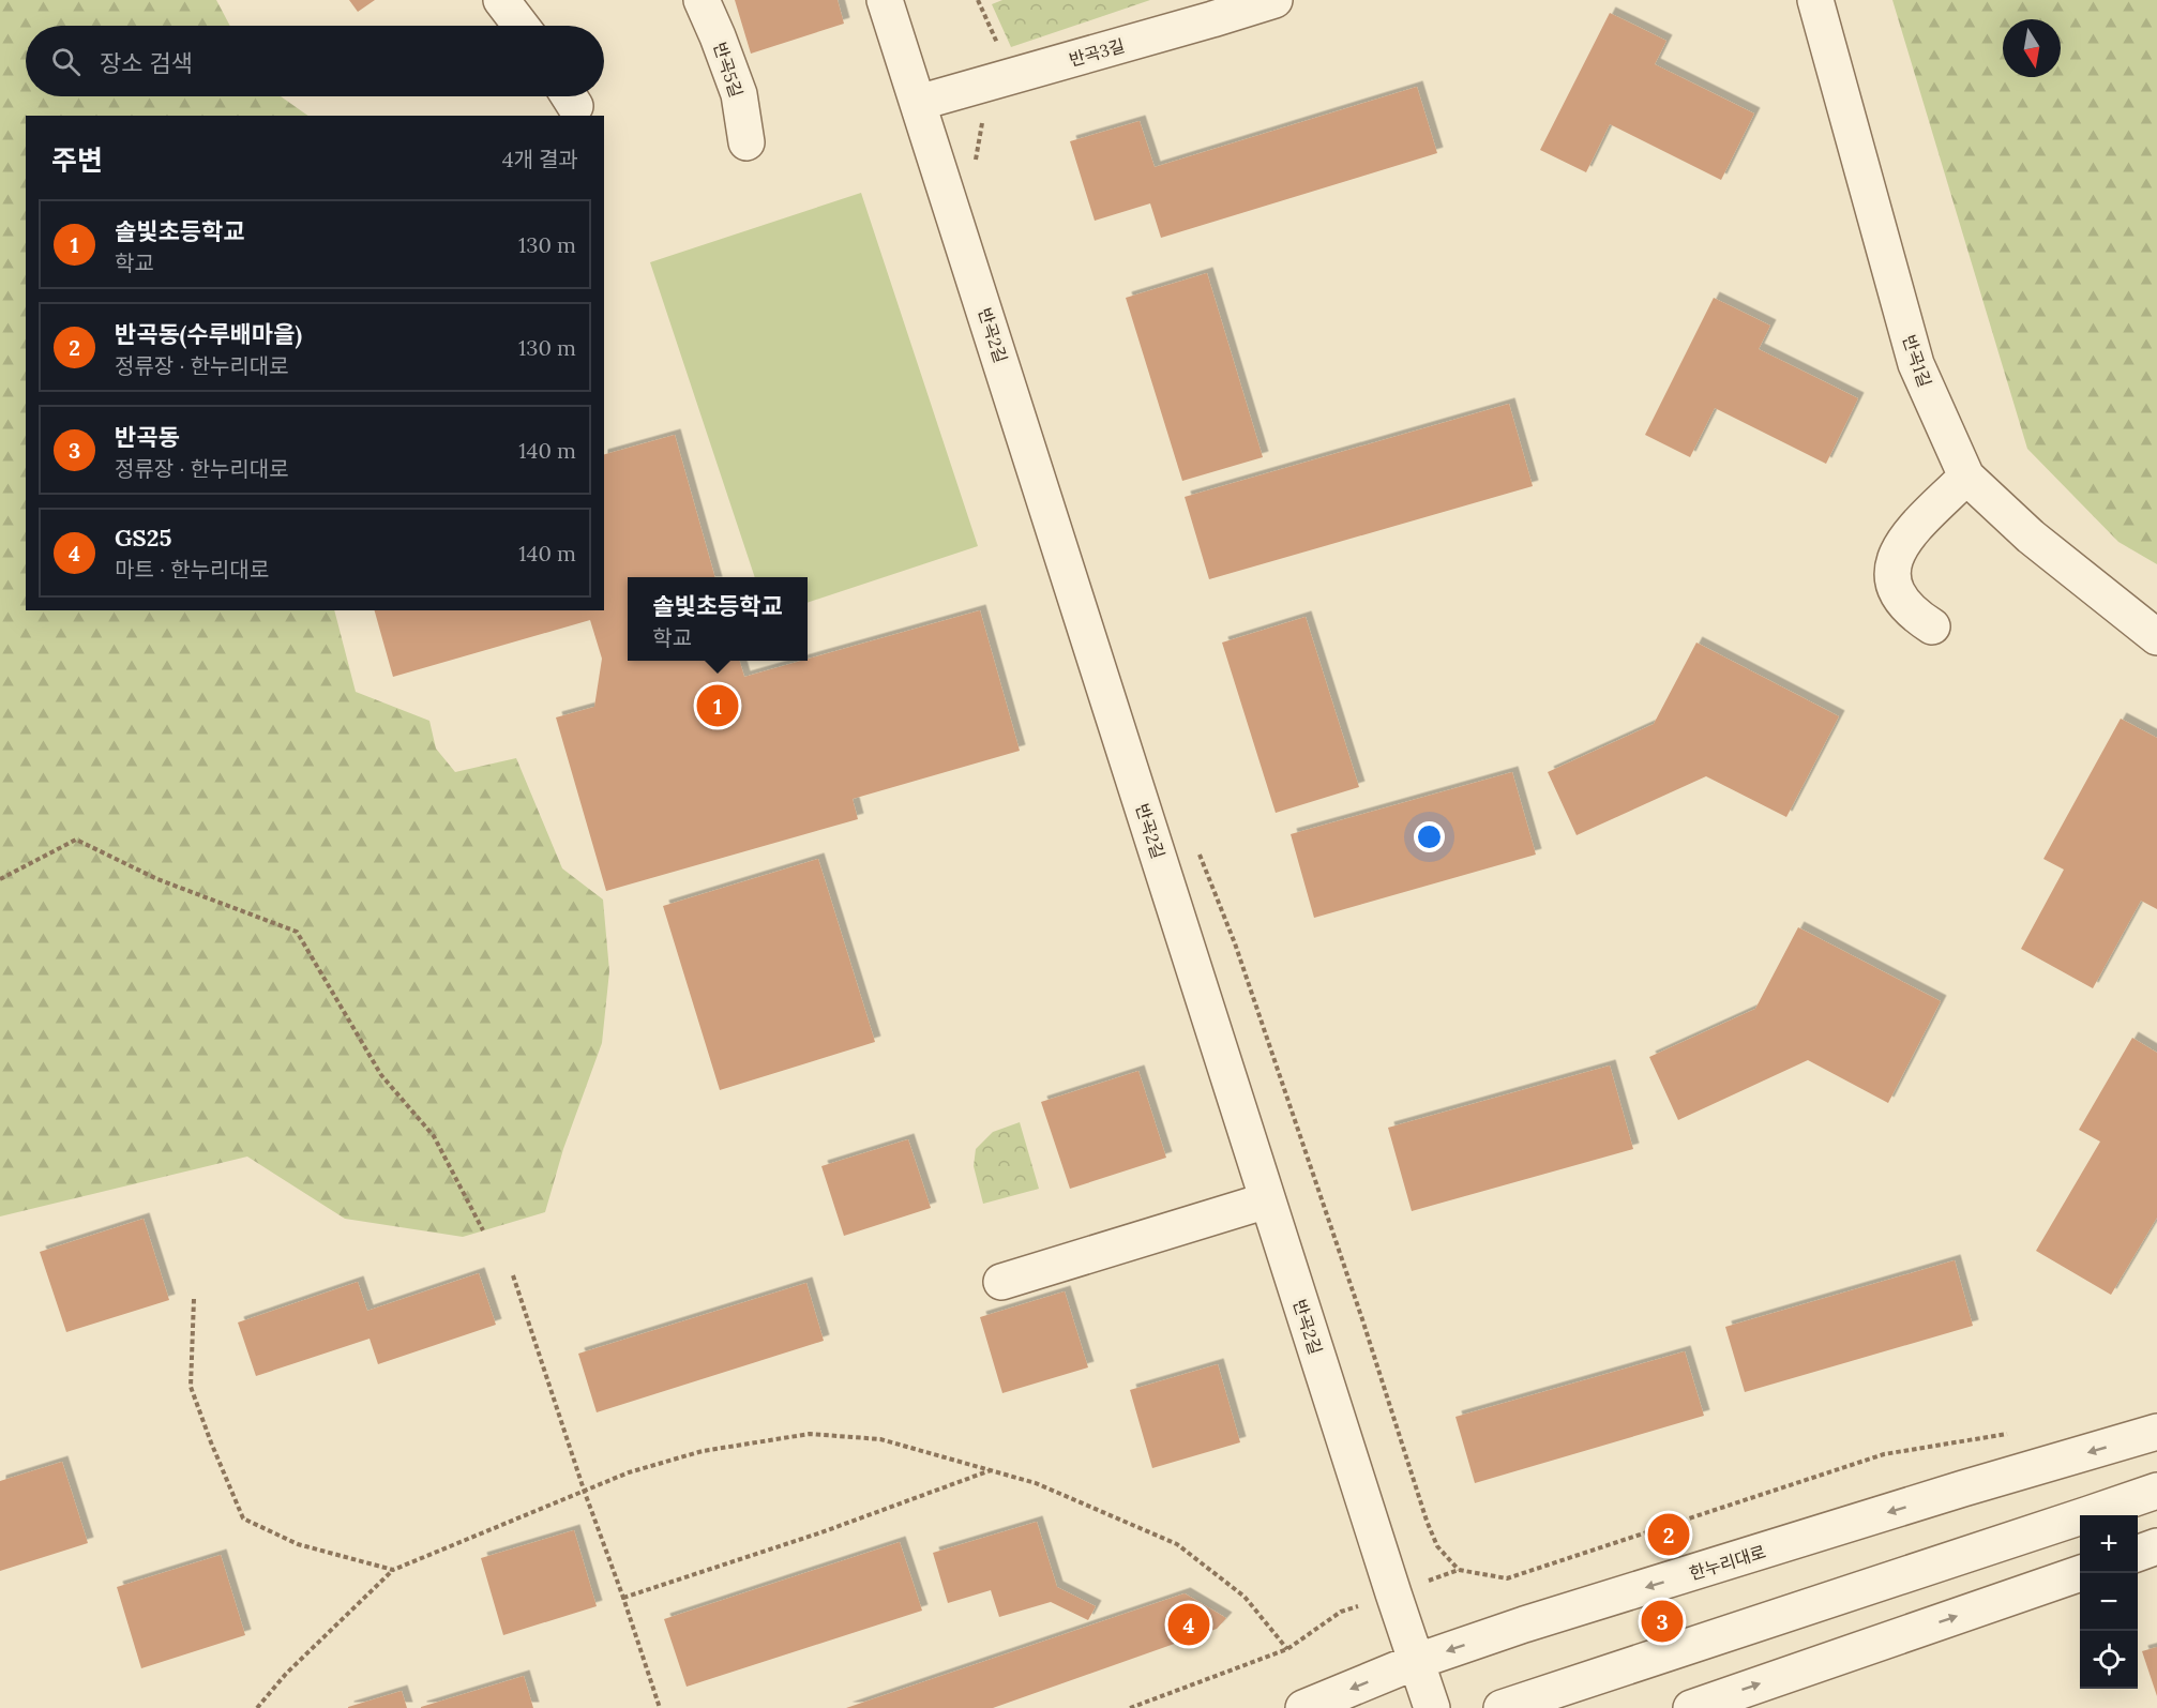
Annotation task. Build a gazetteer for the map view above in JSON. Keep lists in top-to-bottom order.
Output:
{
  "streets": {
    "street": [
      "반곡3길",
      "반곡5길",
      "반곡2길",
      "반곡1길",
      "한누리대로"
    ]
  },
  "crossings": [
    ["반곡3길", "반곡2길"],
    ["반곡2길", "한누리대로"]
  ],
  "north": "bottom",
  "page": {
    "search": "장소 검색",
    "heading": ["주변", "4개 결과"],
    "list": [
      {
        "mark": "1",
        "name": "솔빛초등학교",
        "note": "학교",
        "value": "130 m"
      },
      {
        "mark": "2",
        "name": "반곡동(수루배마을)",
        "note": "정류장 · 한누리대로",
        "value": "130 m"
      },
      {
        "mark": "3",
        "name": "반곡동",
        "note": "정류장 · 한누리대로",
        "value": "140 m"
      },
      {
        "mark": "4",
        "name": "GS25",
        "note": "마트 · 한누리대로",
        "value": "140 m"
      }
    ],
    "popup": ["솔빛초등학교", "학교"],
    "pins": [
      "1",
      "2",
      "3",
      "4"
    ],
    "map_buttons": ["+", "−"]
  }
}
